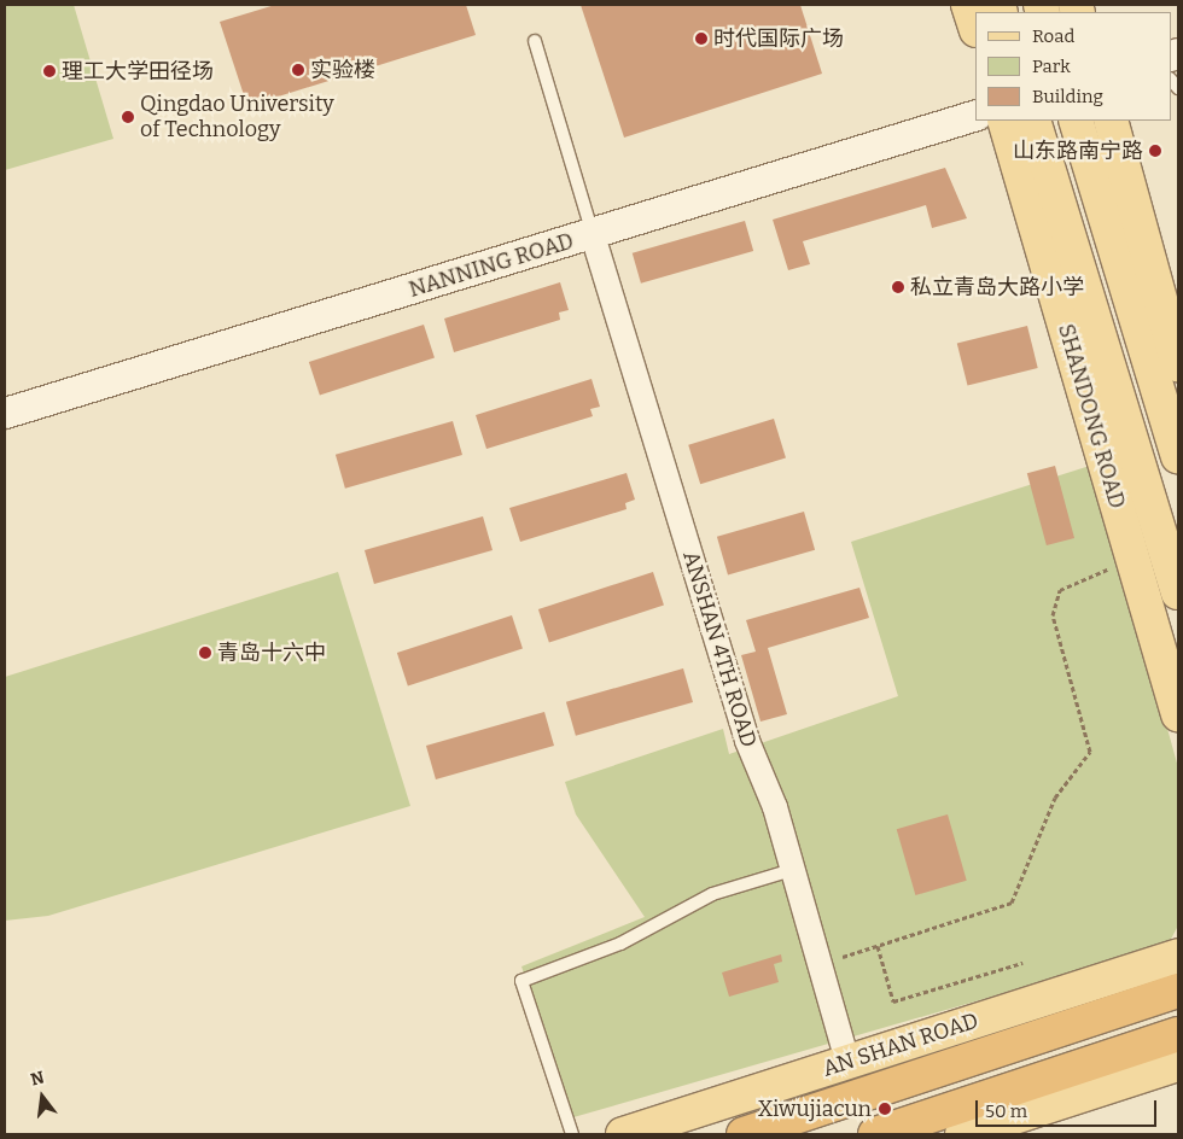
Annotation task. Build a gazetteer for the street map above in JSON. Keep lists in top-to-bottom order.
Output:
{
  "streets": {
    "main road": ["SHANDONG ROAD", "AN SHAN ROAD"],
    "street": ["NANNING ROAD", "ANSHAN 4TH ROAD"]
  },
  "crossings": [
    ["NANNING ROAD", "ANSHAN 4TH ROAD"],
    ["ANSHAN 4TH ROAD", "AN SHAN ROAD"]
  ],
  "places": [
    "时代国际广场",
    "实验楼",
    "理工大学田径场",
    "Qingdao University of Technology",
    "山东路南宁路",
    "私立青岛大路小学",
    "青岛十六中",
    "Xiwujiacun"
  ],
  "legend": ["Road", "Park", "Building"],
  "scale_bar": "50 m",
  "north": "top"
}
